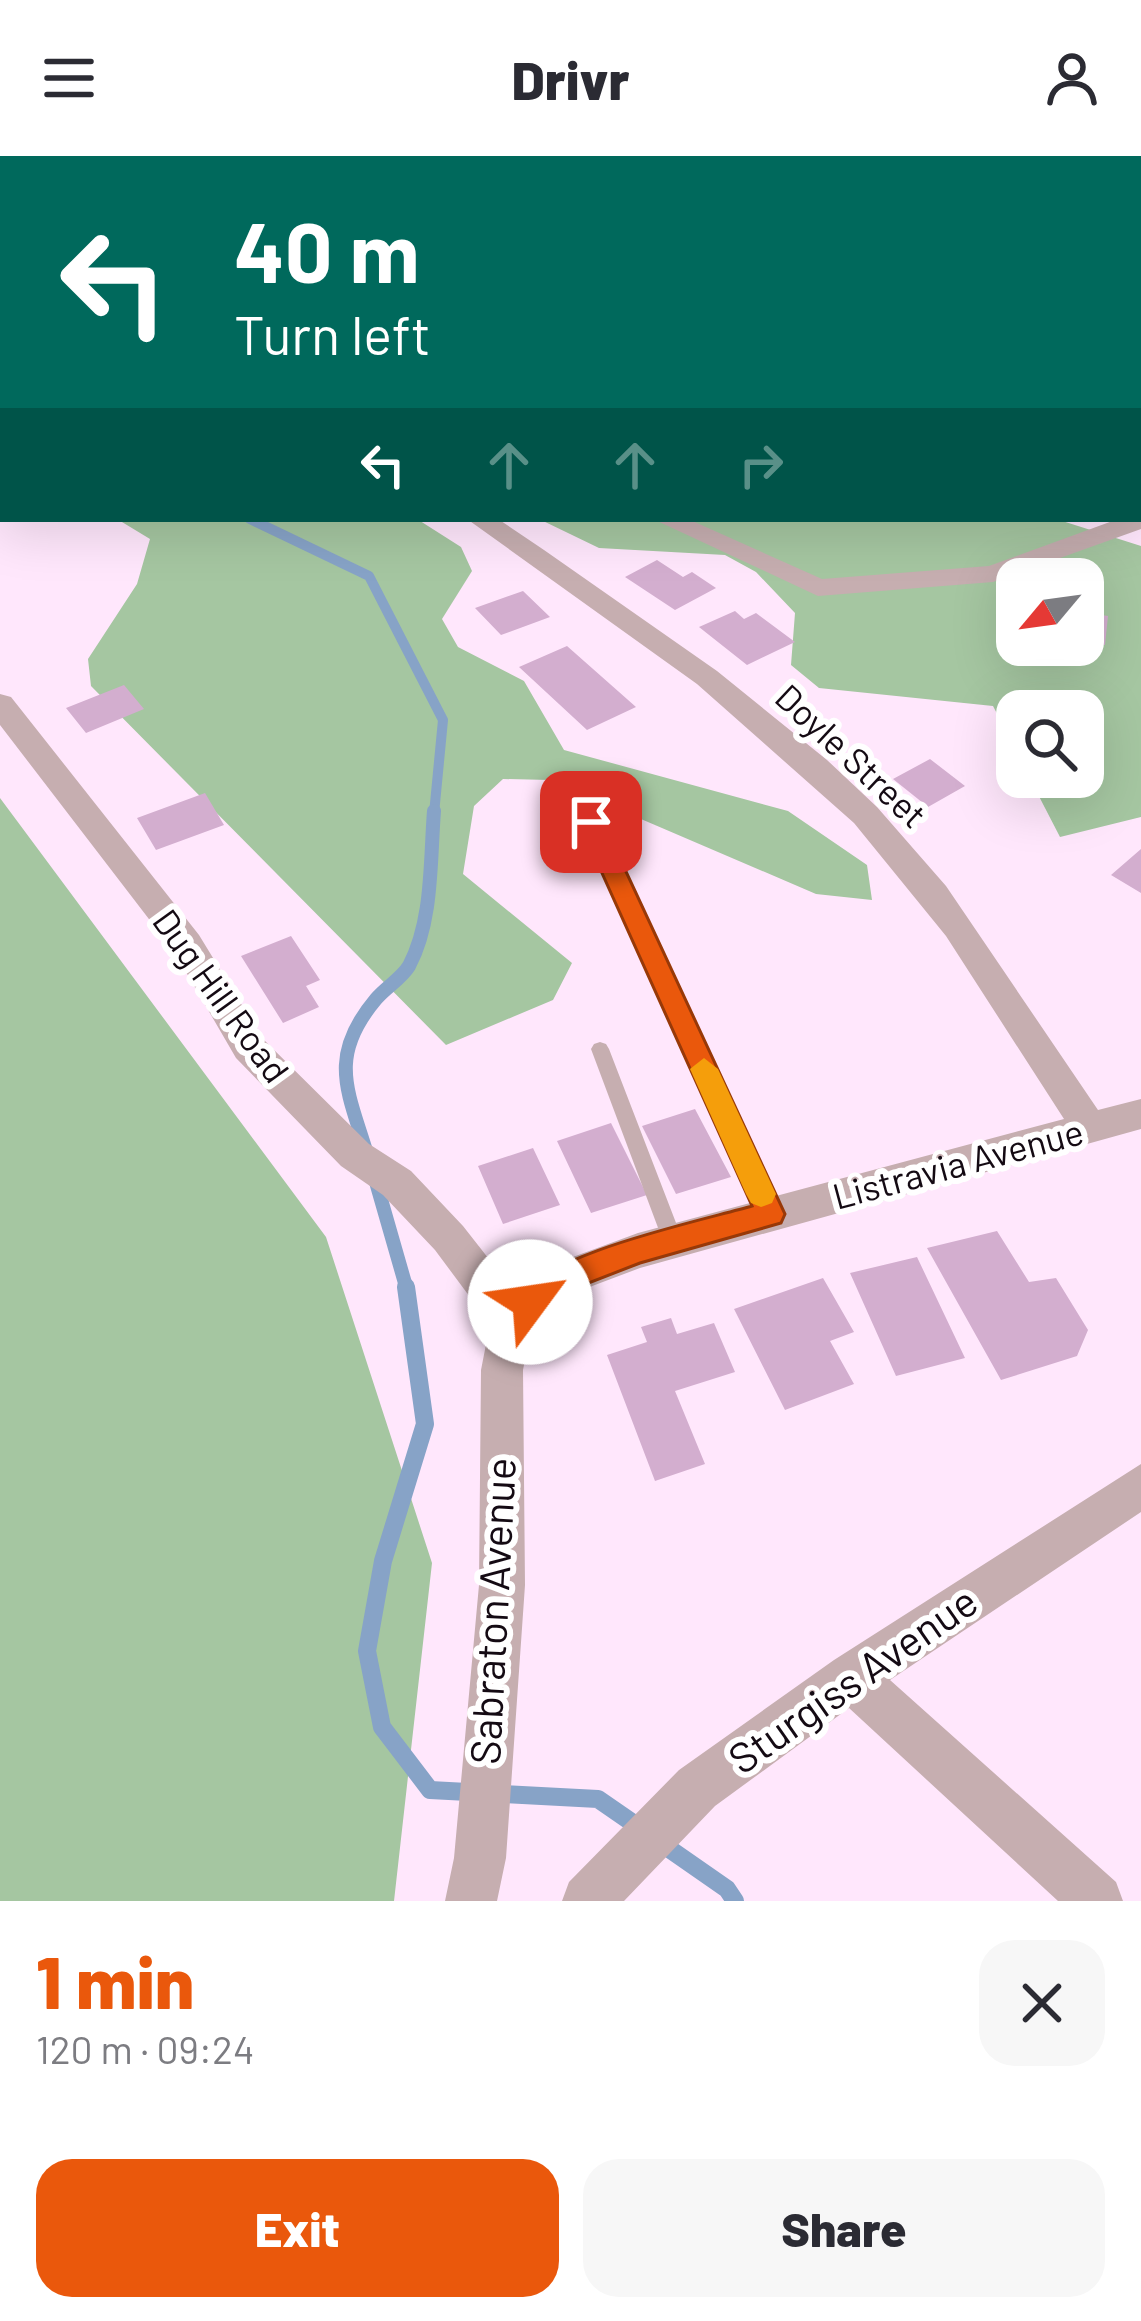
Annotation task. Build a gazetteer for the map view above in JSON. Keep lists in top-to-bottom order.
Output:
{
  "streets": {
    "street": [
      "Doyle Street",
      "Dug Hill Road",
      "Listravia Avenue",
      "Sabraton Avenue",
      "Sturgiss Avenue"
    ]
  },
  "crossings": [
    ["Doyle Street", "Listravia Avenue"],
    ["Dug Hill Road", "Listravia Avenue"],
    ["Dug Hill Road", "Sabraton Avenue"],
    ["Listravia Avenue", "Sabraton Avenue"]
  ],
  "north": "bottom left",
  "page": {
    "header": "Drivr",
    "turn": ["40 m", "Turn left"],
    "heading": ["1 min", "120 m · 09:24"],
    "buttons": ["Exit", "Share"]
  }
}
